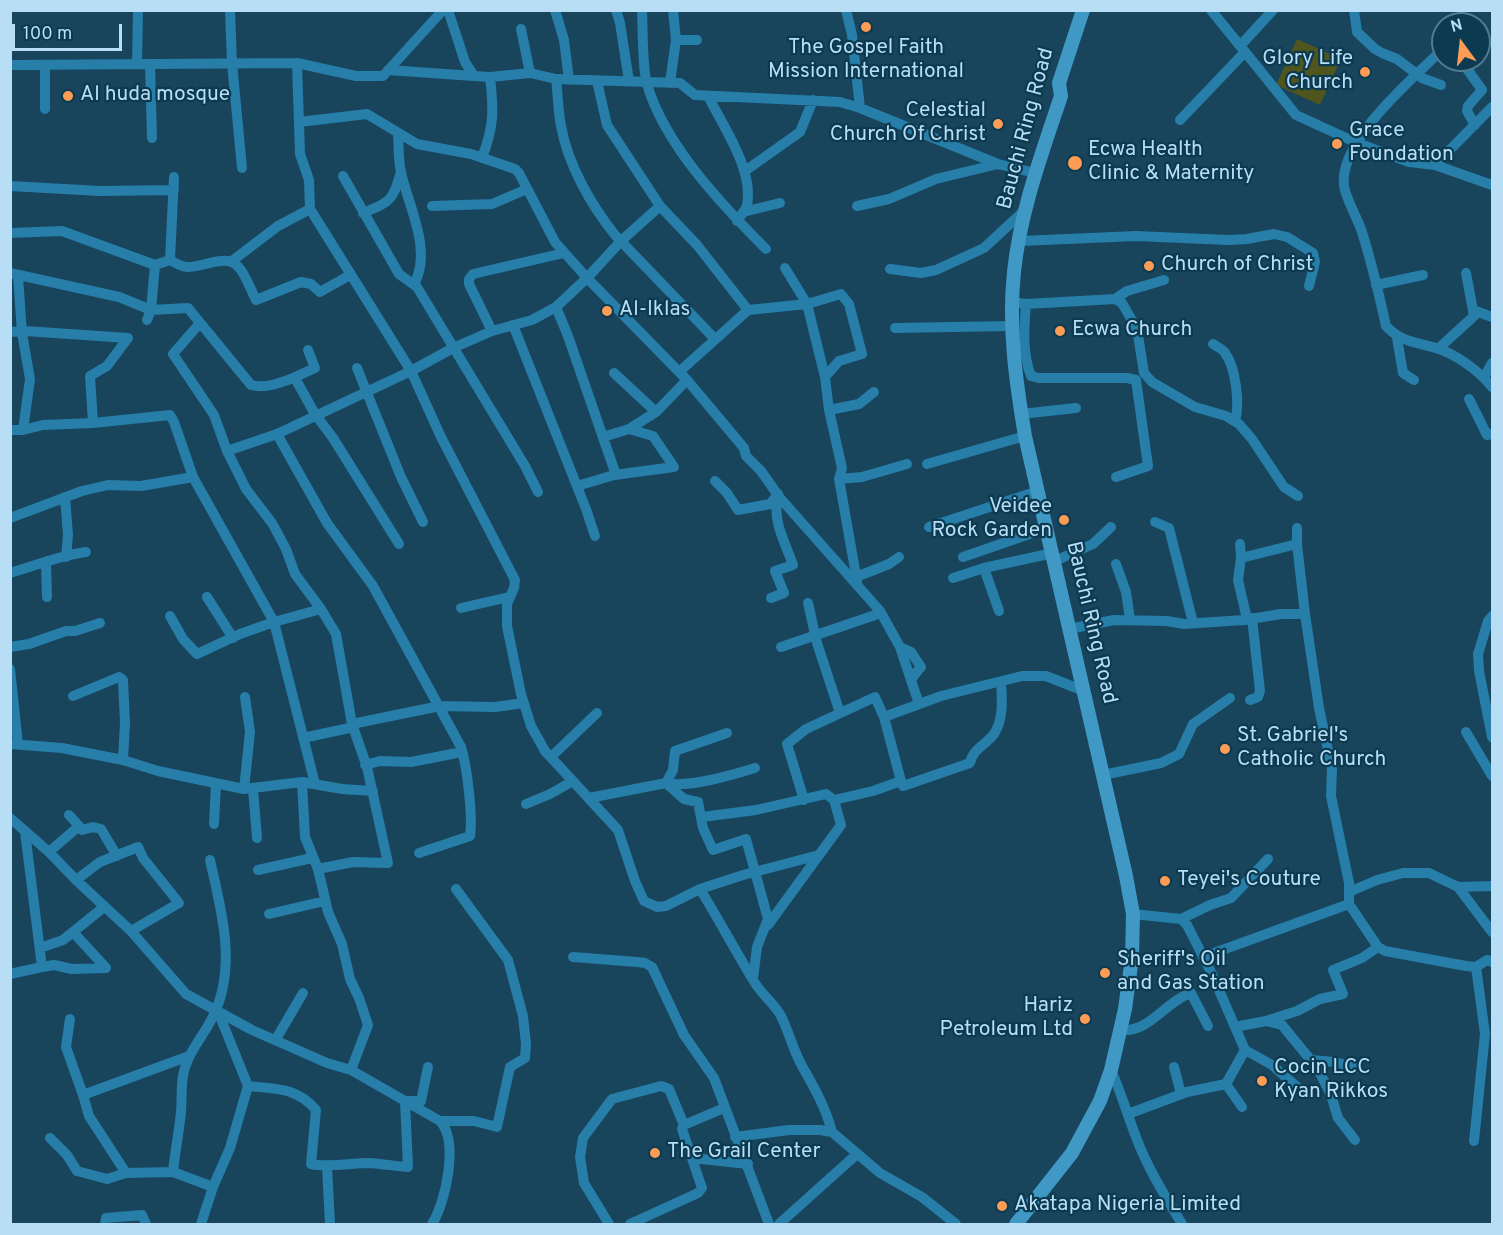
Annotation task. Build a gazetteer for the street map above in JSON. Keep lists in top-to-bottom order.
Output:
{
  "streets": {
    "main road": ["Bauchi Ring Road"]
  },
  "places": [
    "The Gospel Faith Mission International",
    "Glory Life Church",
    "Al huda mosque",
    "Celestial Church Of Christ",
    "Grace Foundation",
    "Ecwa Health Clinic & Maternity",
    "Church of Christ",
    "Al-Iklas",
    "Ecwa Church",
    "Veidee Rock Garden",
    "St. Gabriel's Catholic Church",
    "Teyei's Couture",
    "Sheriff's Oil and Gas Station",
    "Hariz Petroleum Ltd",
    "Cocin LCC Kyan Rikkos",
    "The Grail Center",
    "Akatapa Nigeria Limited"
  ],
  "scale_bar": "100 m",
  "north": "top"
}
